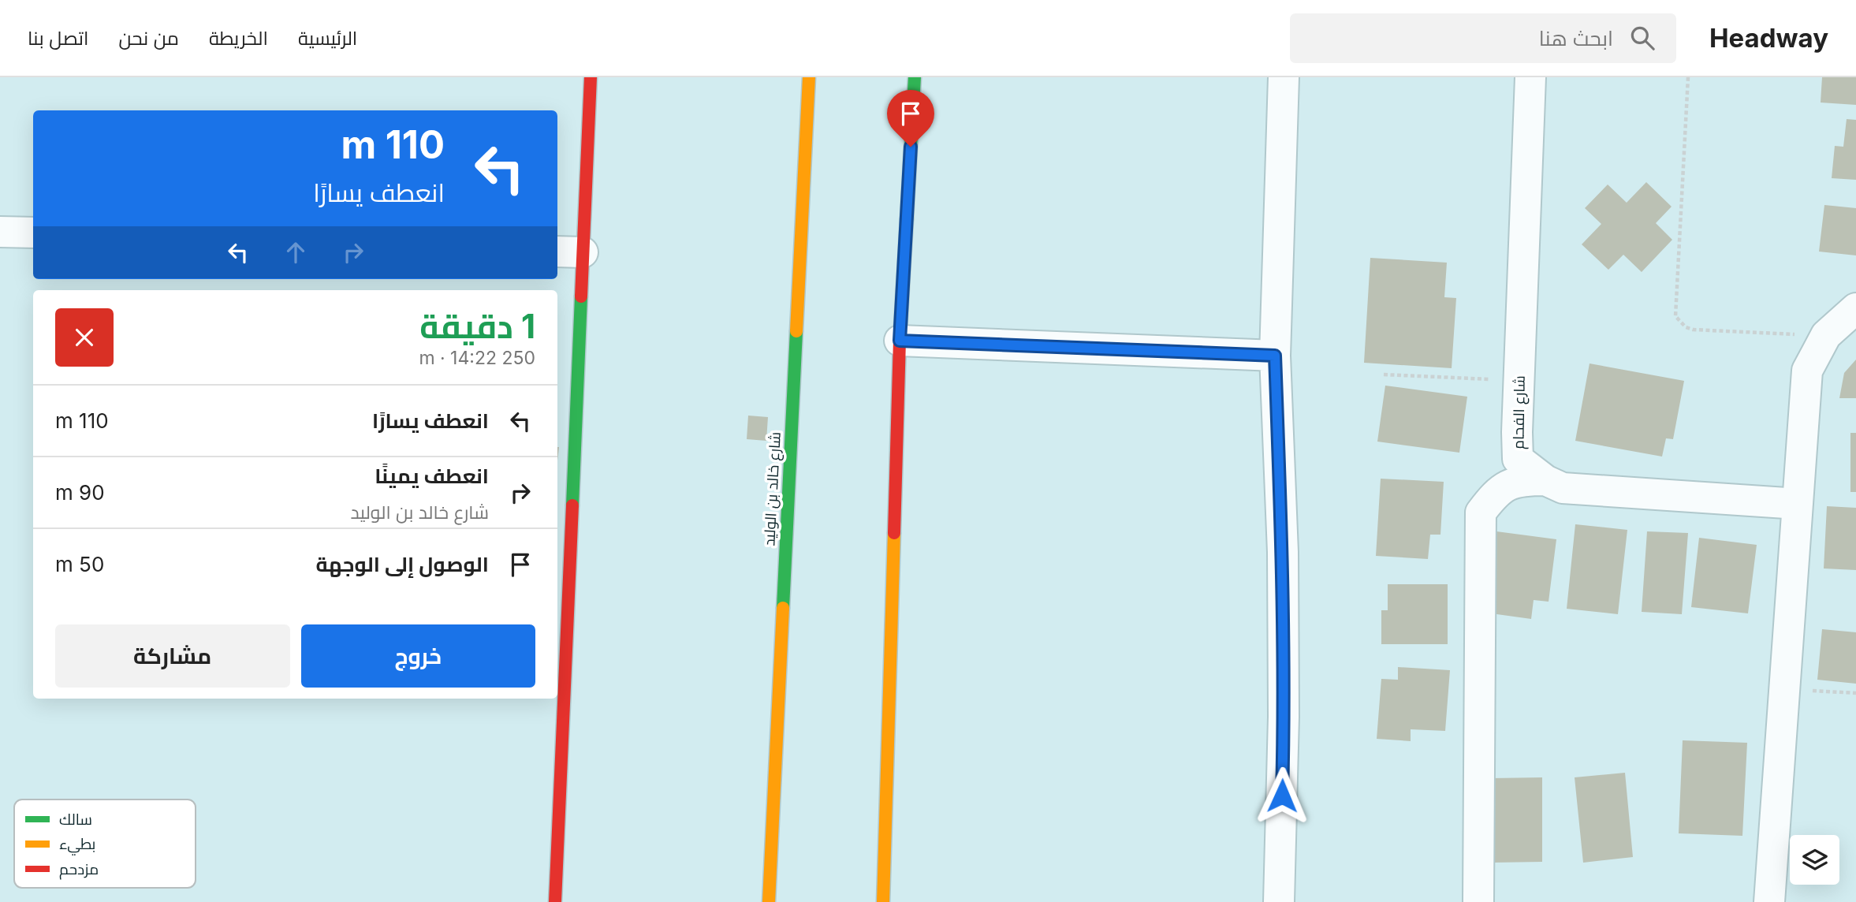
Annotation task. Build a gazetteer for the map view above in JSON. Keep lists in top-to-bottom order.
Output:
{
  "streets": {
    "main road": ["شارع خالد بن الوليد"],
    "street": ["شارع الفحام"]
  },
  "legend": ["سالك", "بطيء", "مزدحم"],
  "page": {
    "header": "Headway",
    "search": "ابحث هنا",
    "nav": [
      "الرئيسية",
      "الخريطة",
      "من نحن",
      "اتصل بنا"
    ],
    "turn": ["110 m", "انعطف يسارًا"],
    "heading": ["1 دقيقة", "250 m · 14:22"],
    "list": [
      {
        "name": "انعطف يسارًا",
        "value": "110 m"
      },
      {
        "name": "انعطف يمينًا",
        "note": "شارع خالد بن الوليد",
        "value": "90 m"
      },
      {
        "name": "الوصول إلى الوجهة",
        "value": "50 m"
      }
    ],
    "buttons": ["خروج", "مشاركة"]
  }
}
